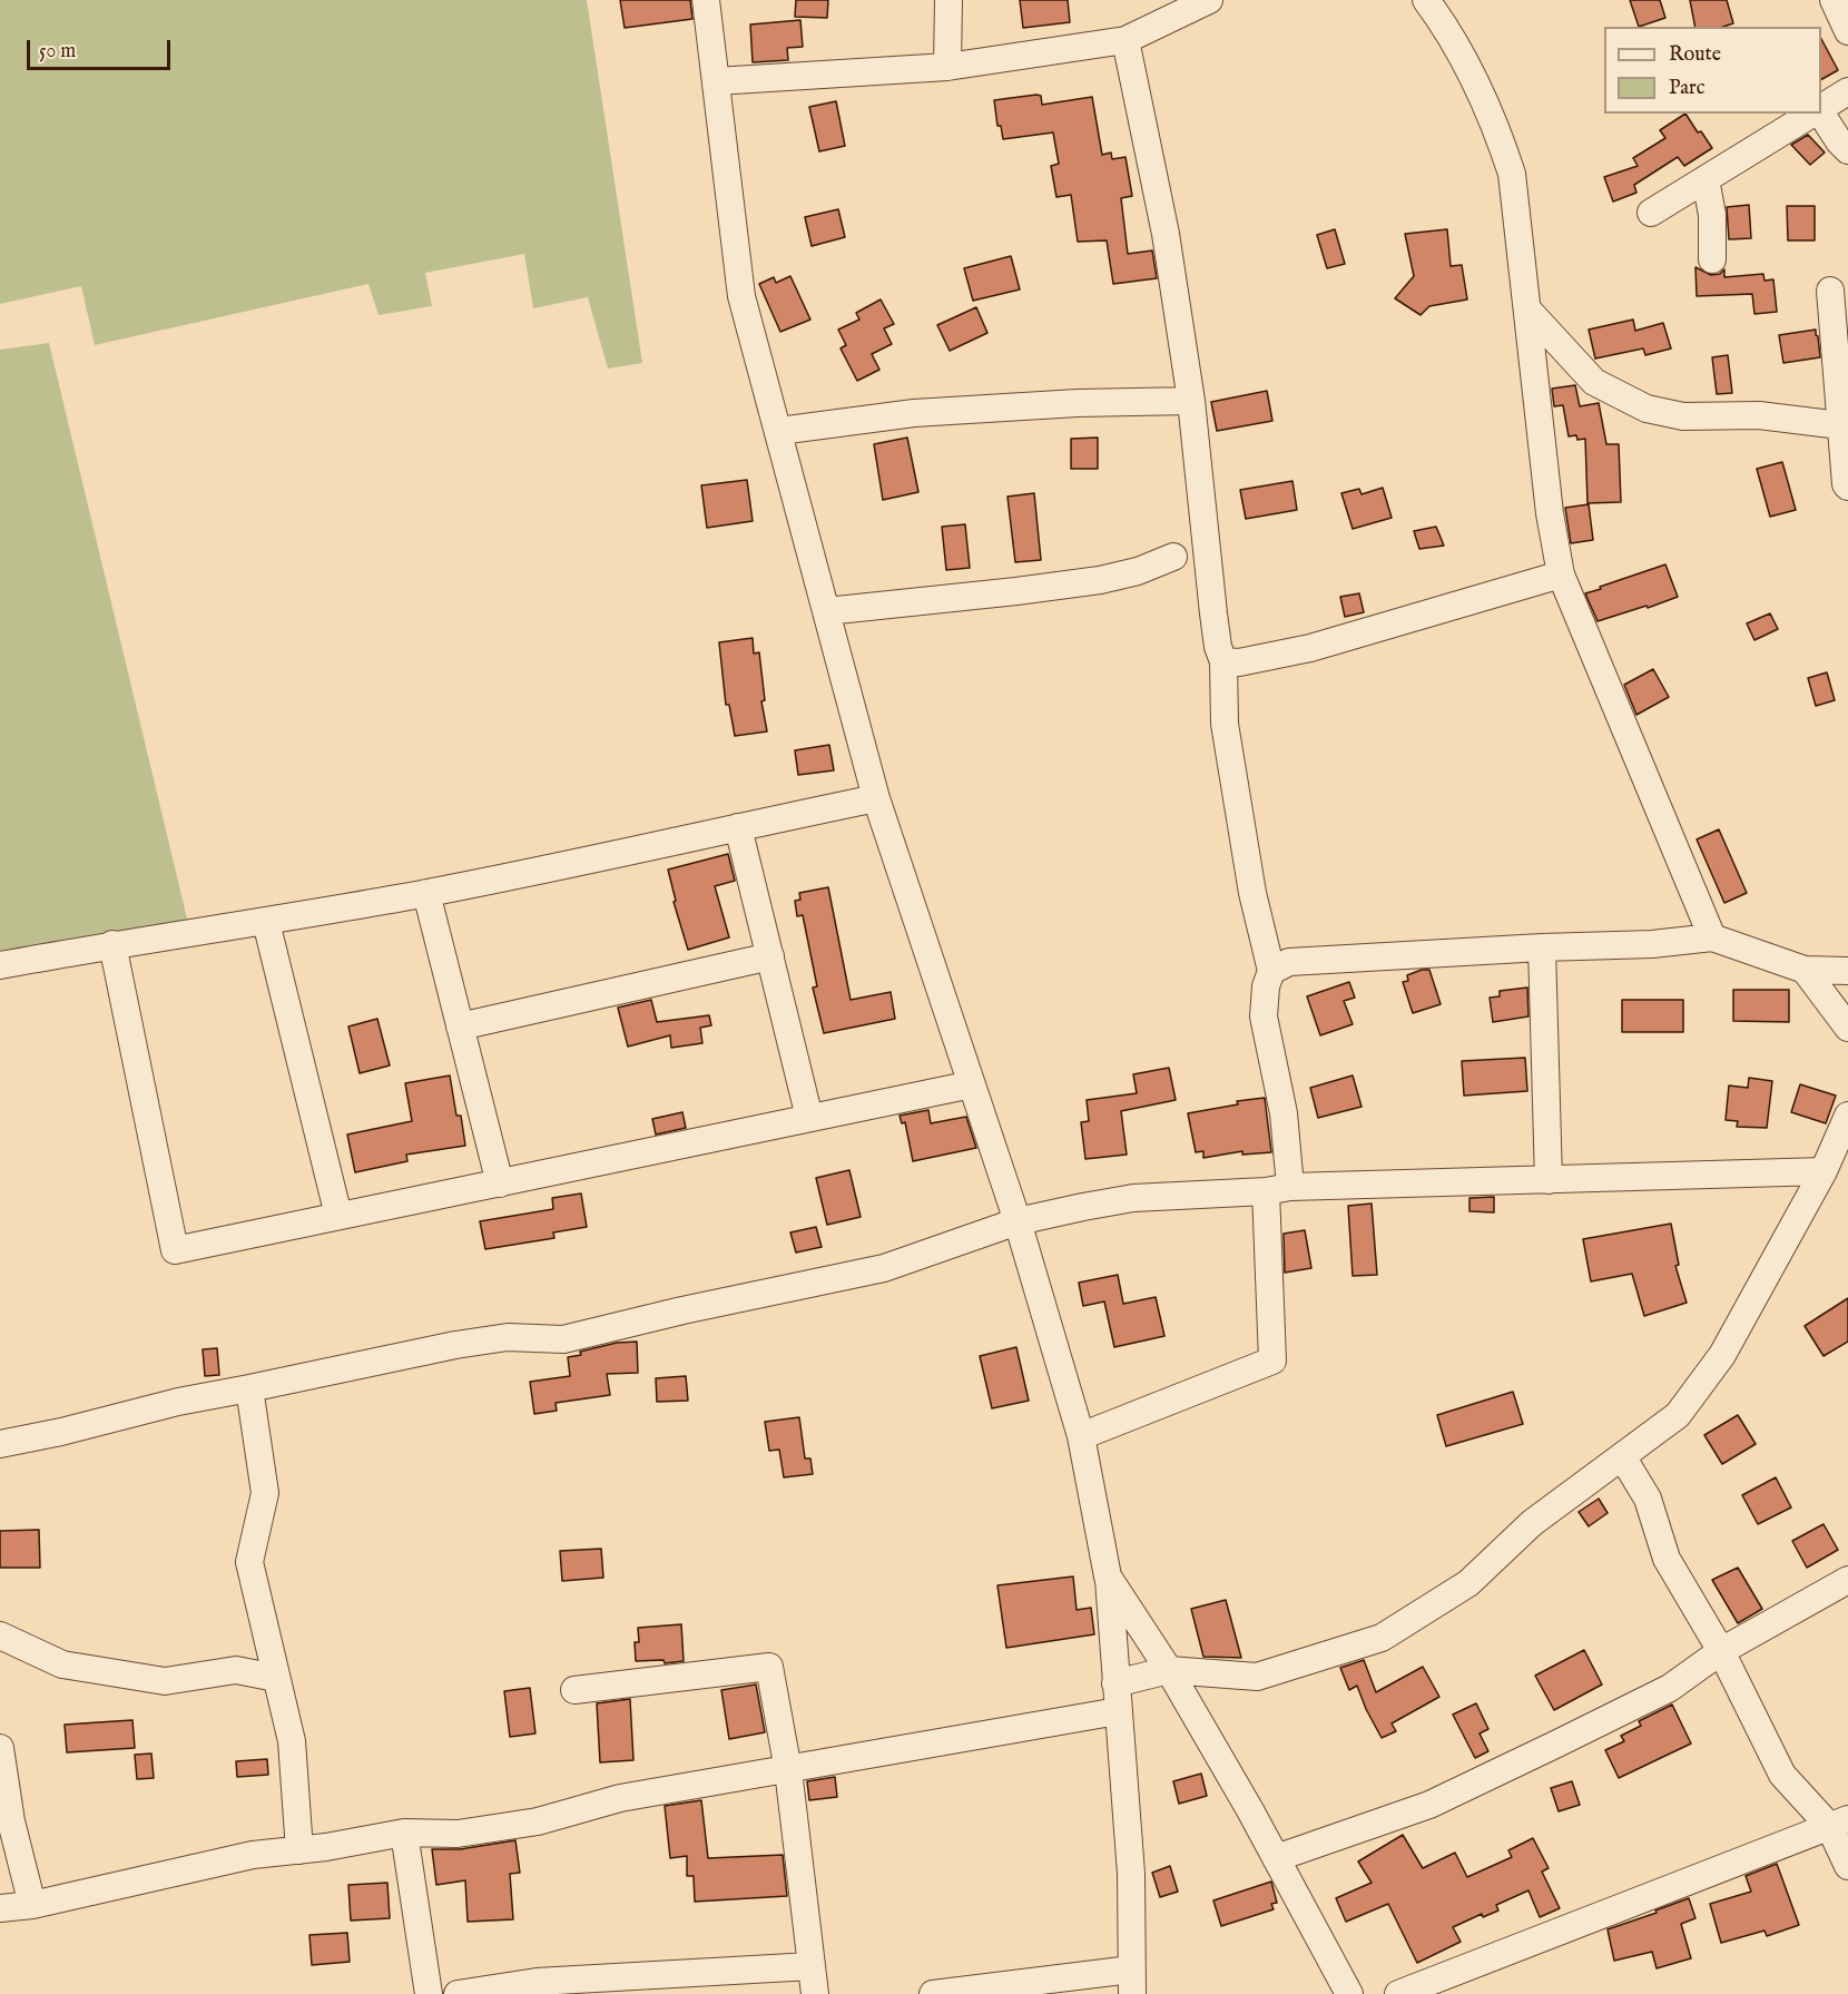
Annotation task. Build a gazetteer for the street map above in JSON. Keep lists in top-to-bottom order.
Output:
{
  "legend": ["Route", "Parc"],
  "scale_bar": "50 m"
}
